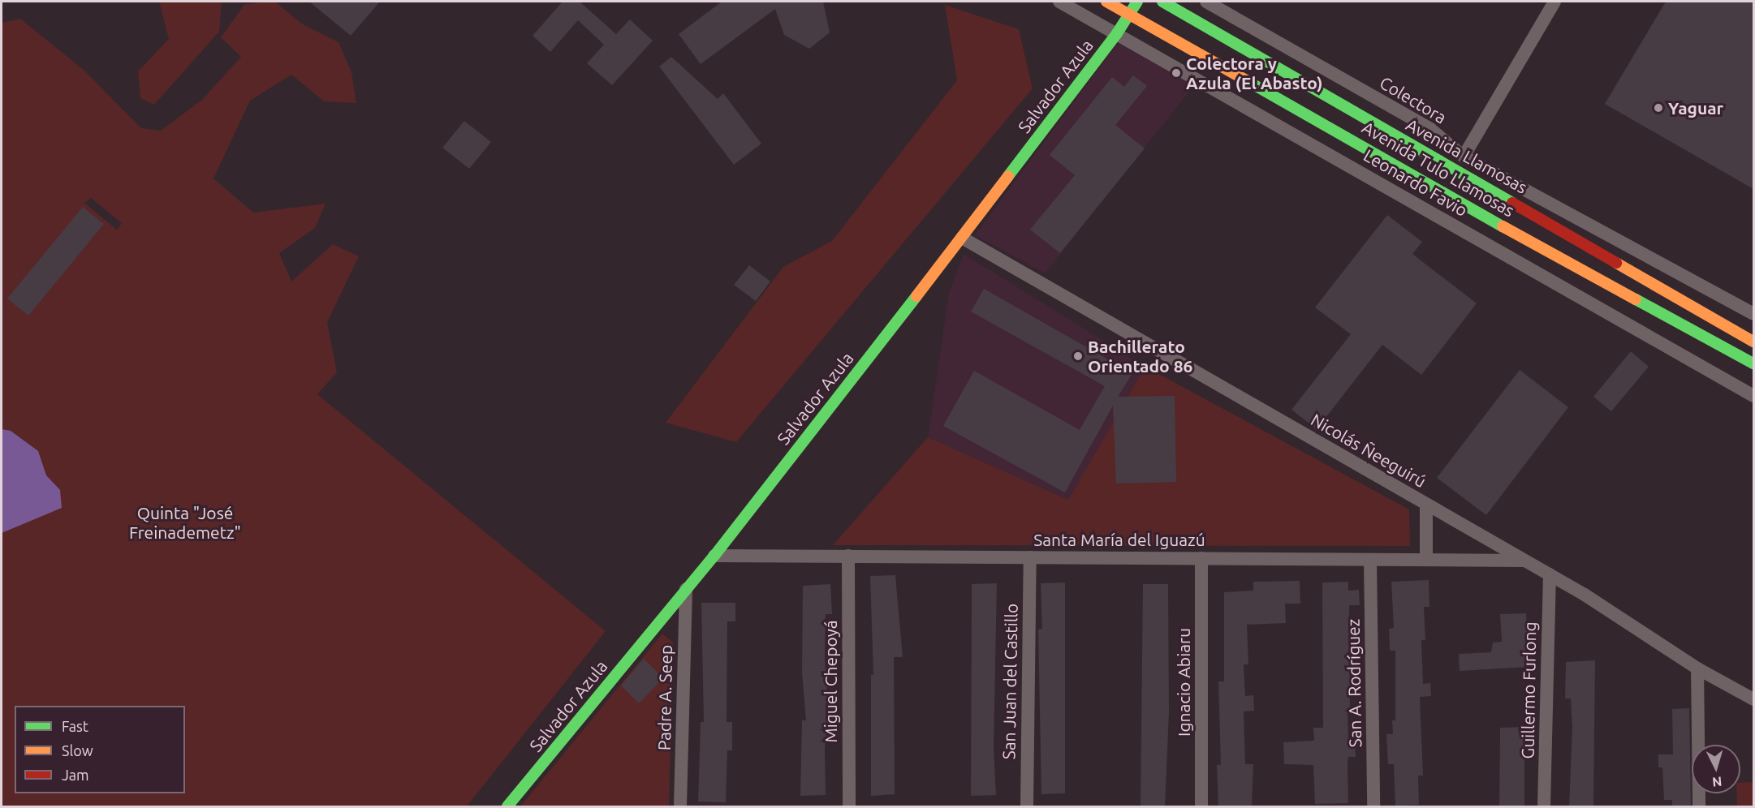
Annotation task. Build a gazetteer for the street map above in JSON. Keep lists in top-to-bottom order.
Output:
{
  "streets": {
    "main road": ["Salvador Azula", "Avenida Llamosas", "Avenida Tulo Llamosas"],
    "street": [
      "Colectora",
      "Leonardo Favio",
      "Nicolás Ñeeguirú",
      "Santa María del Iguazú",
      "Miguel Chepoyá",
      "San Juan del Castillo",
      "Ignacio Abiaru",
      "San A. Rodríguez",
      "Guillermo Furlong",
      "Padre A. Seep"
    ]
  },
  "crossings": [
    ["Salvador Azula", "Avenida Tulo Llamosas"],
    ["Salvador Azula", "Leonardo Favio"],
    ["Salvador Azula", "Nicolás Ñeeguirú"],
    ["Salvador Azula", "Santa María del Iguazú"],
    ["Salvador Azula", "Padre A. Seep"],
    ["Nicolás Ñeeguirú", "Santa María del Iguazú"],
    ["Nicolás Ñeeguirú", "Guillermo Furlong"],
    ["Santa María del Iguazú", "Miguel Chepoyá"],
    ["Santa María del Iguazú", "San Juan del Castillo"],
    ["Santa María del Iguazú", "Ignacio Abiaru"],
    ["Santa María del Iguazú", "San A. Rodríguez"]
  ],
  "parks": ["Quinta \"José Freinademetz\""],
  "places": ["Colectora y Azula (El Abasto)", "Yaguar", "Bachillerato Orientado 86"],
  "legend": ["Fast", "Slow", "Jam"],
  "north": "bottom"
}
